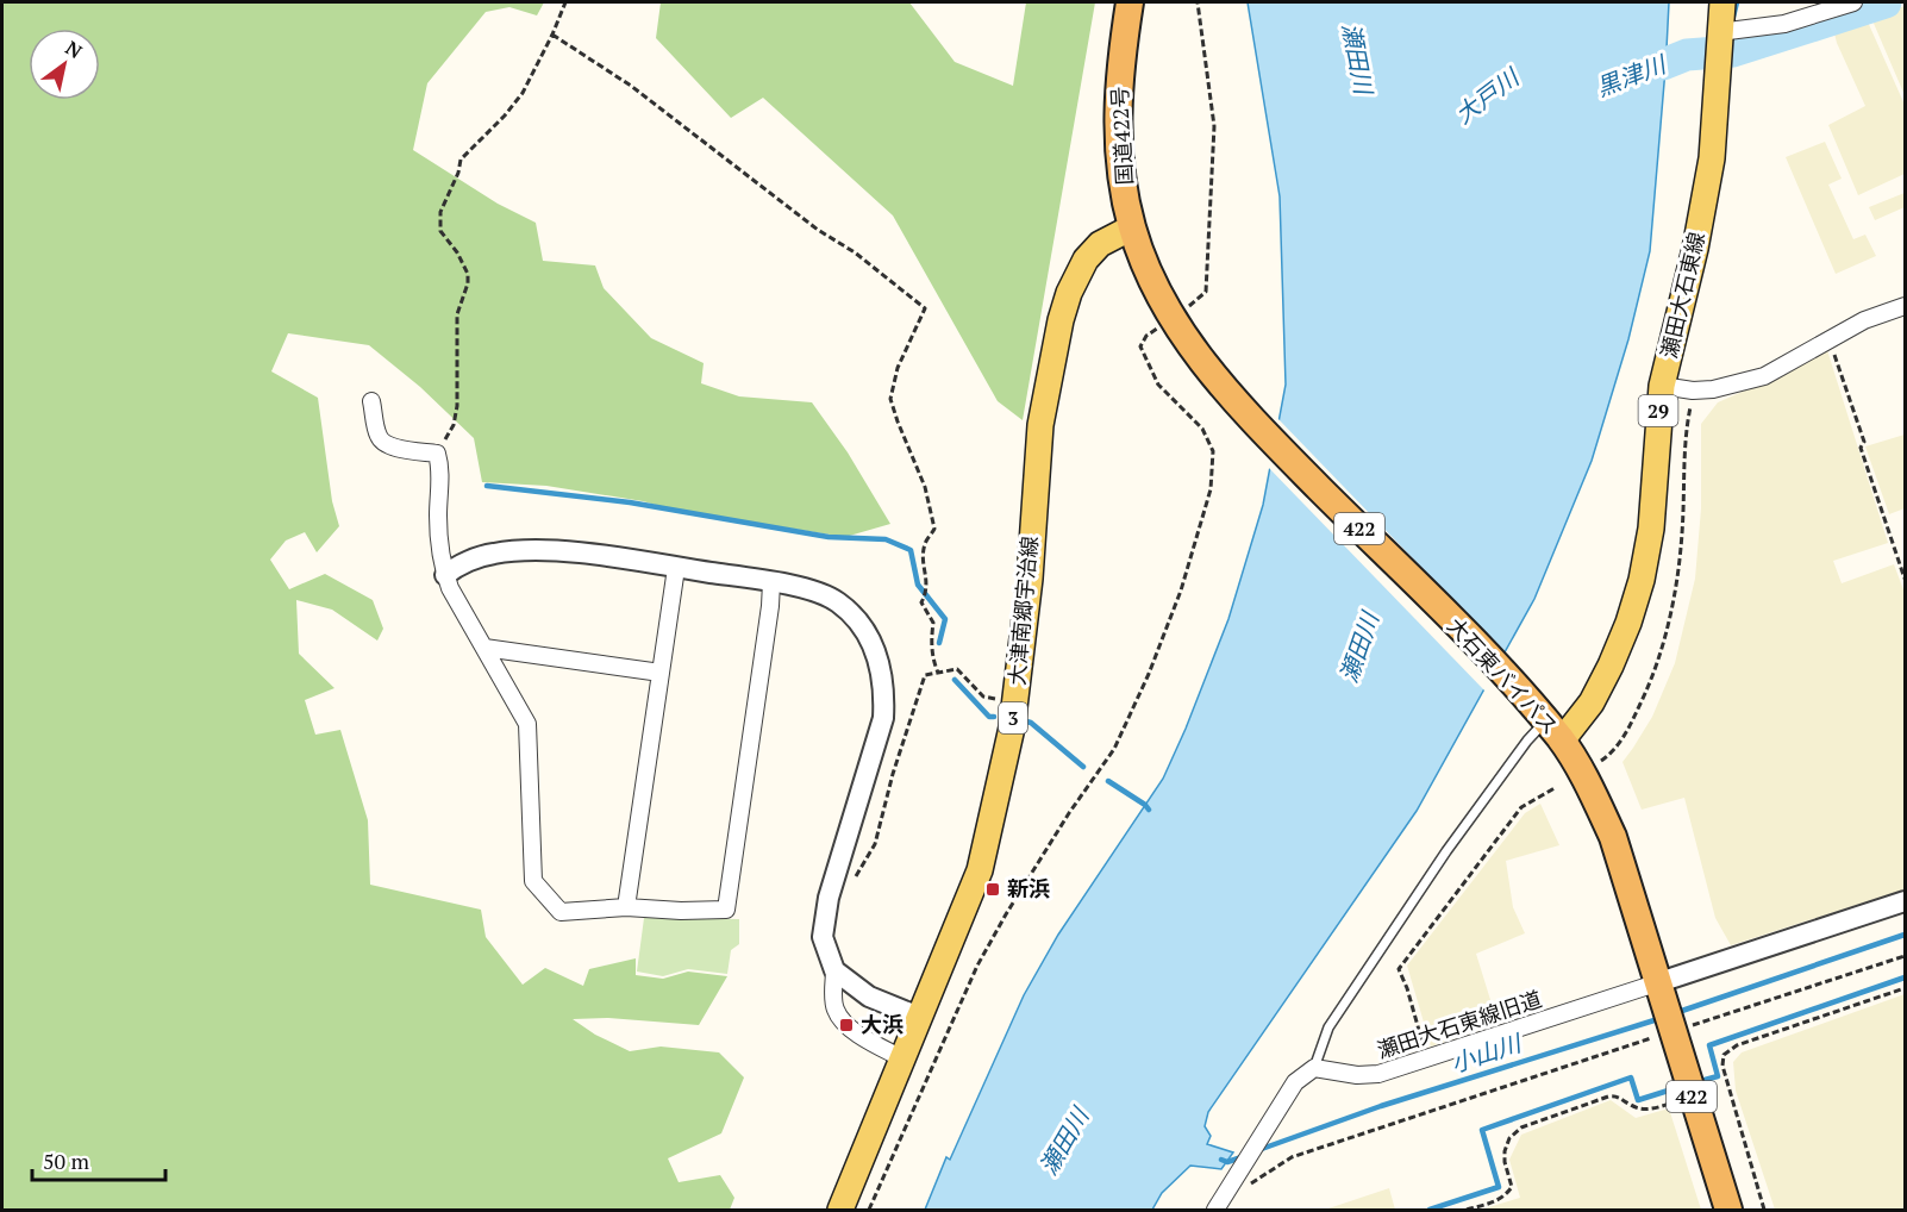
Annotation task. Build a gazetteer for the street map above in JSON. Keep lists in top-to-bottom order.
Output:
{
  "streets": {
    "highway": ["国道422号", "422", "大石東バイパス"],
    "main road": [
      "瀬田大石東線",
      "29",
      "大津南郷宇治線",
      "3"
    ],
    "street": ["瀬田大石東線旧道"]
  },
  "crossings": [
    ["国道422号", "大津南郷宇治線"],
    ["国道422号", "大石東バイパス"],
    ["瀬田大石東線", "大石東バイパス"],
    ["大津南郷宇治線", "大石東バイパス"],
    ["大石東バイパス", "瀬田大石東線旧道"]
  ],
  "water": [
    "瀬田川",
    "黒津川",
    "大戸川",
    "小山川"
  ],
  "places": {
    "transit": ["新浜", "大浜"]
  },
  "scale_bar": "50 m",
  "north": "top right"
}
